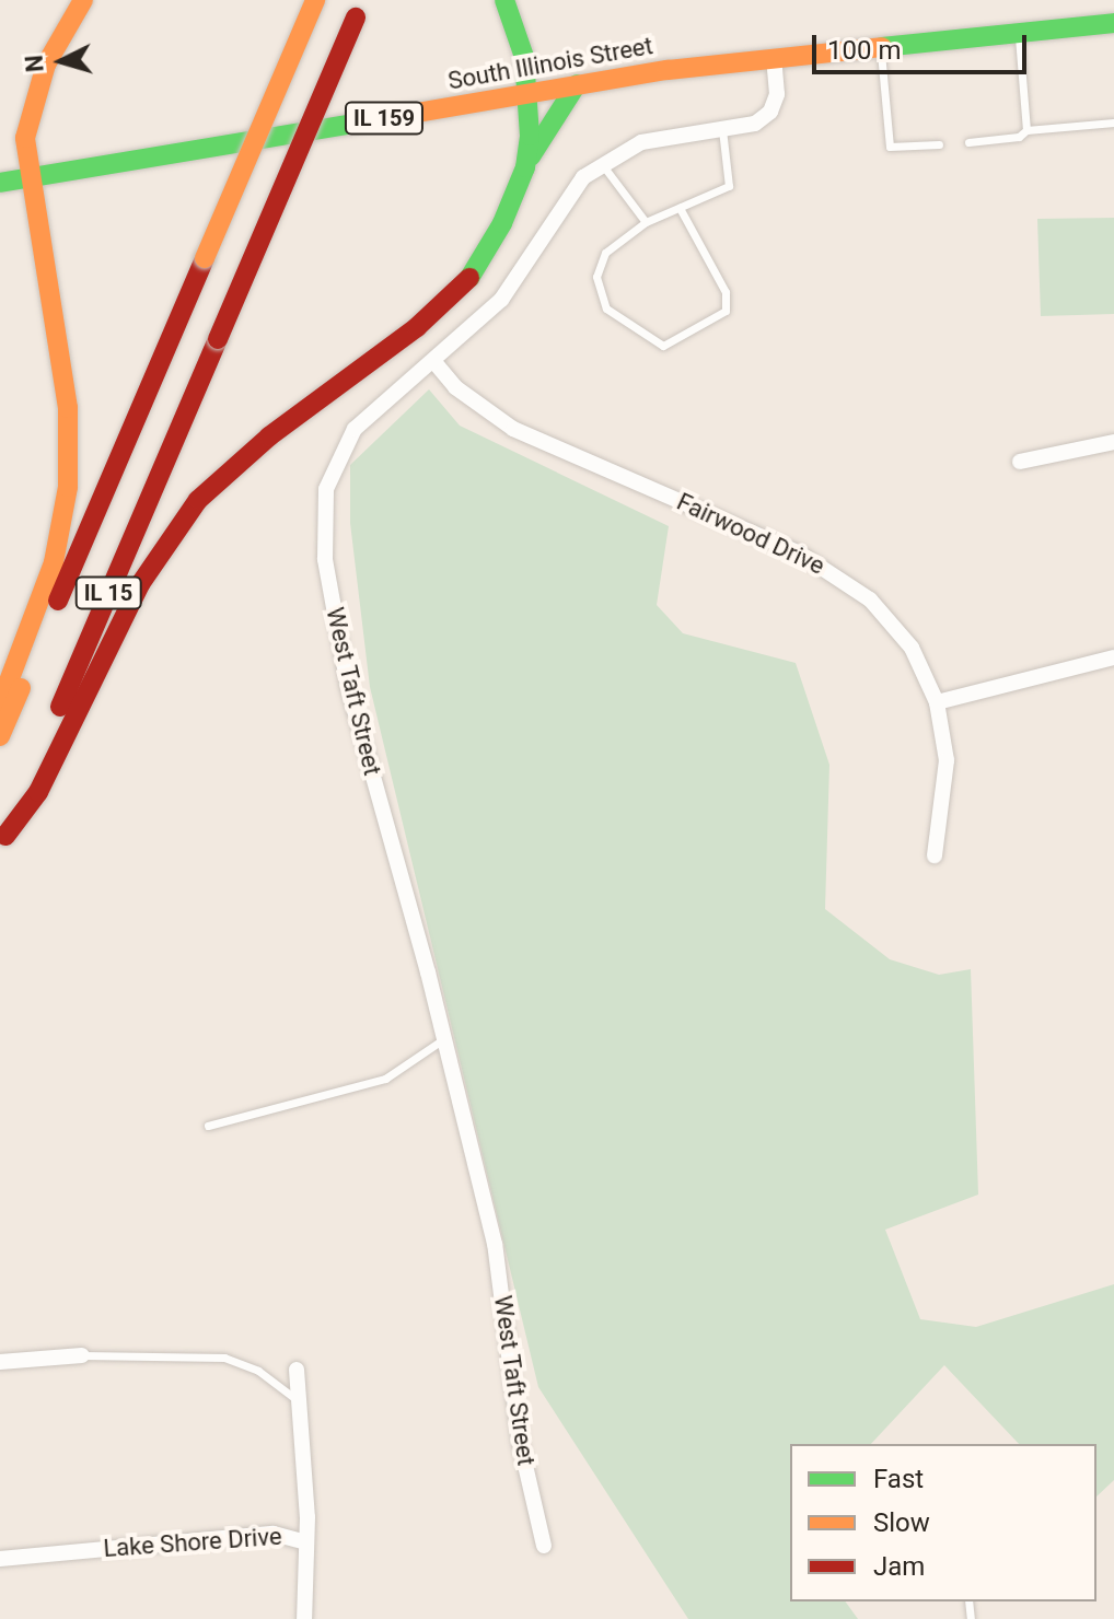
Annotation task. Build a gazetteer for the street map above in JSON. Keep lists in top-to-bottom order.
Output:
{
  "streets": {
    "main road": ["South Illinois Street", "IL 159", "IL 15"],
    "street": ["Fairwood Drive", "West Taft Street", "Lake Shore Drive"]
  },
  "crossings": [
    ["South Illinois Street", "West Taft Street"],
    ["Fairwood Drive", "West Taft Street"]
  ],
  "legend": ["Fast", "Slow", "Jam"],
  "scale_bar": "100 m",
  "north": "left"
}
